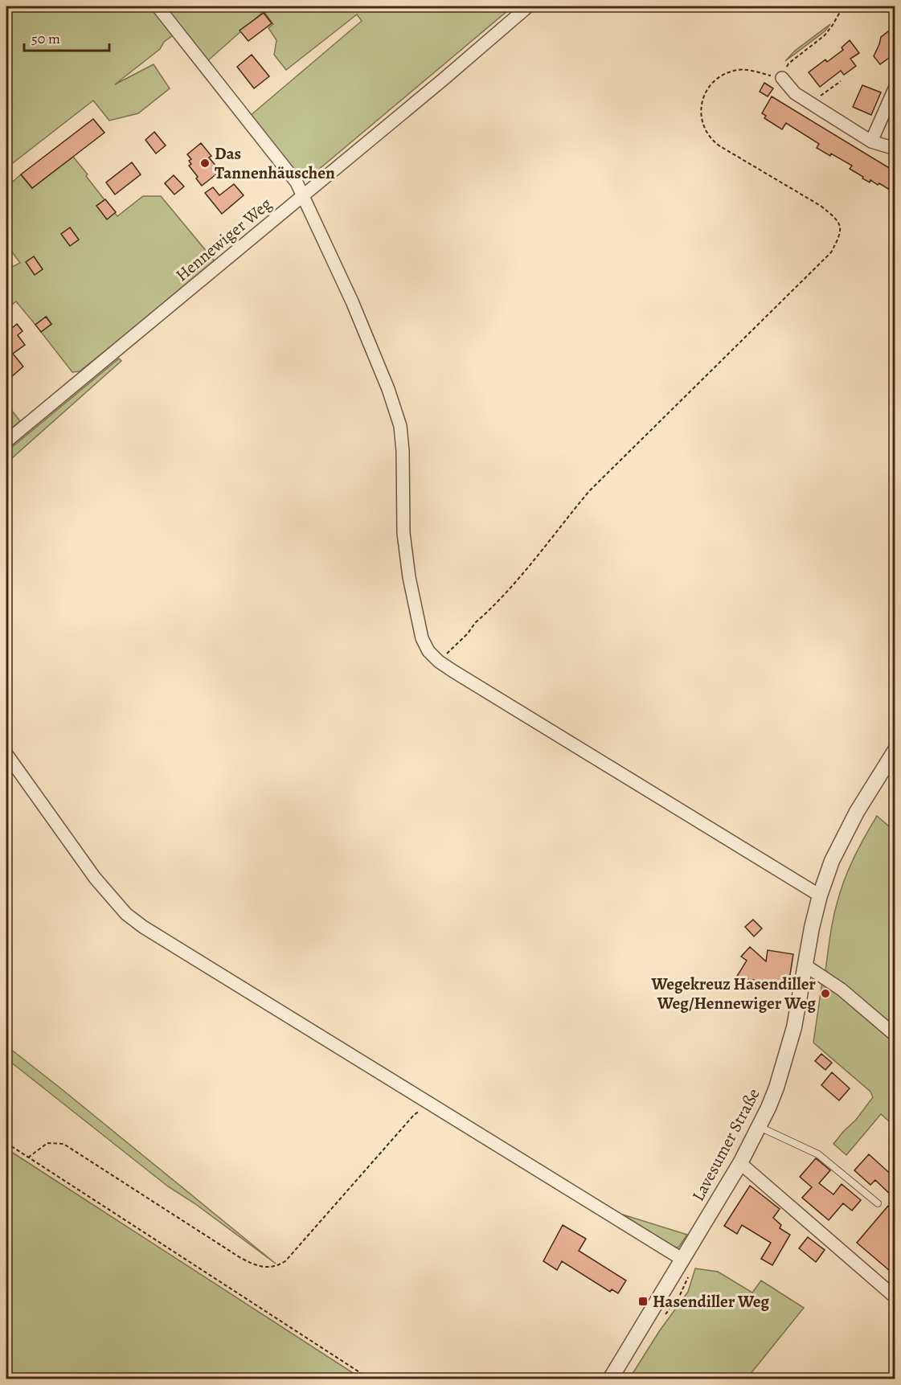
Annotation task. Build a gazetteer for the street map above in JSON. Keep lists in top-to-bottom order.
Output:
{
  "streets": {
    "street": ["Hennewiger Weg", "Lavesumer Straße"]
  },
  "places": {
    "other": ["Das Tannenhäuschen", "Wegekreuz Hasendiller Weg/Hennewiger Weg"],
    "transit": ["Hasendiller Weg"]
  },
  "scale_bar": "50 m"
}
